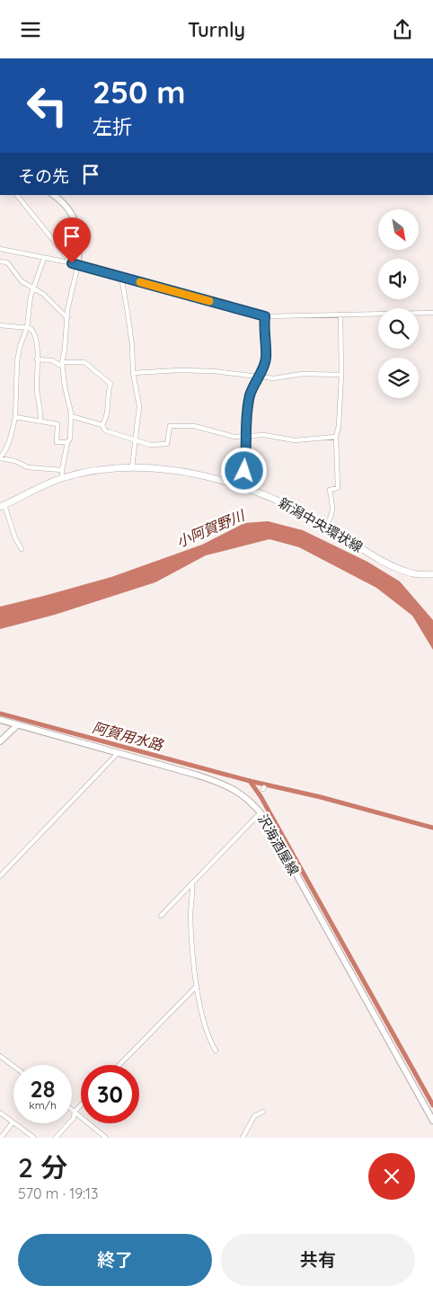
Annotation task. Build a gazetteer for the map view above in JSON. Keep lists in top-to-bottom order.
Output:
{
  "streets": {
    "main road": ["新潟中央環状線", "沢海酒屋線"]
  },
  "water": ["小阿賀野川", "阿賀用水路"],
  "north": "bottom right",
  "page": {
    "header": "Turnly",
    "turn": ["250 m", "左折"],
    "then": "その先",
    "speed": "28 km/h",
    "limit": "30",
    "heading": ["2 分", "570 m · 19:13"],
    "buttons": ["終了", "共有"]
  }
}
